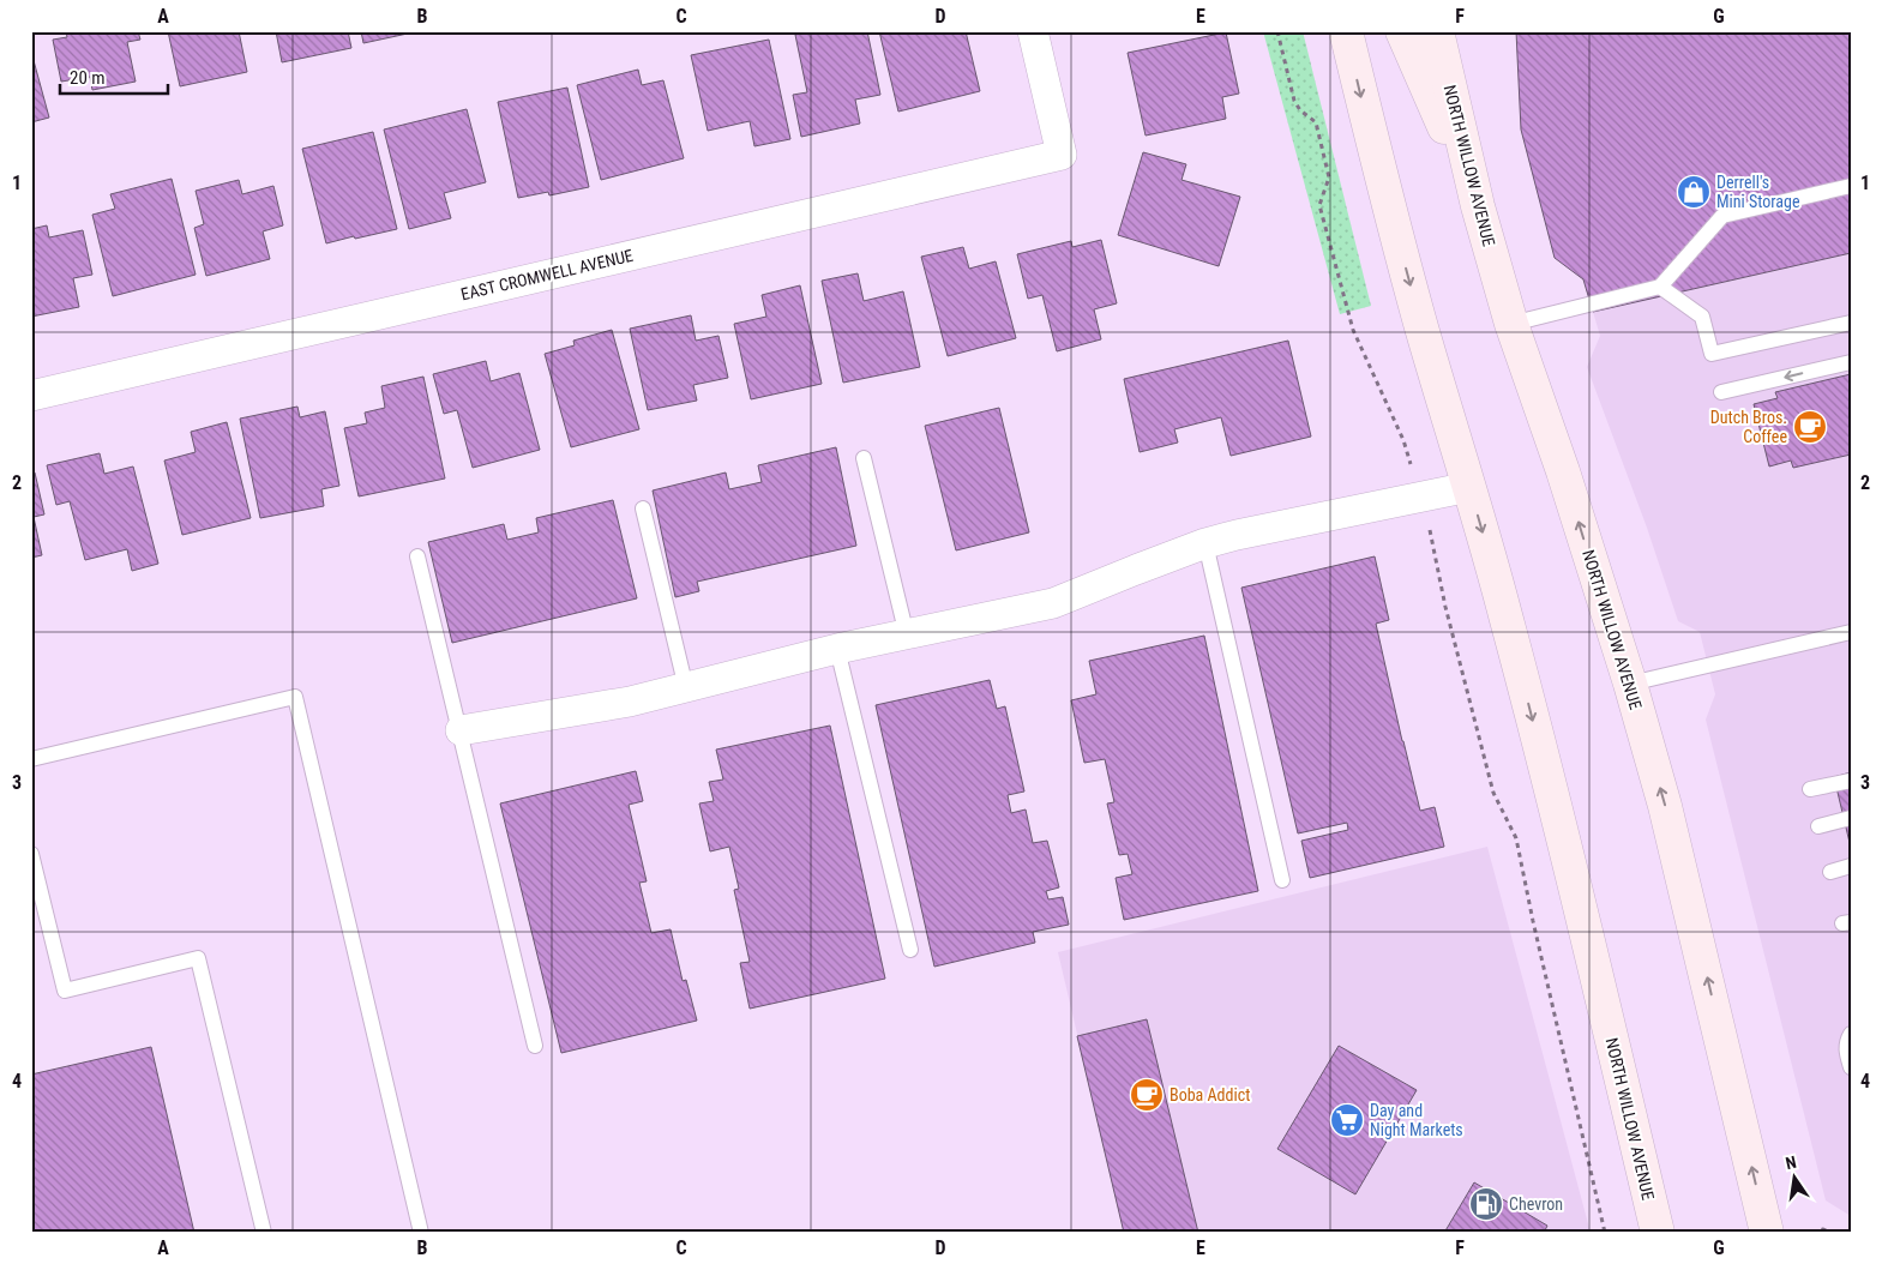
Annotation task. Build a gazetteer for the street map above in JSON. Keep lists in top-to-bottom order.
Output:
{
  "streets": {
    "main road": ["NORTH WILLOW AVENUE"],
    "street": ["EAST CROMWELL AVENUE"]
  },
  "places": {
    "shop": ["Derrell's Mini Storage"],
    "cafe": ["Dutch Bros. Coffee", "Boba Addict"],
    "supermarket": ["Day and Night Markets"],
    "fuel station": ["Chevron"]
  },
  "scale_bar": "20 m",
  "north": "top",
  "grid": {
    "columns": [
      "A",
      "B",
      "C",
      "D",
      "E",
      "F",
      "G"
    ],
    "rows": [
      "1",
      "2",
      "3",
      "4"
    ]
  }
}
